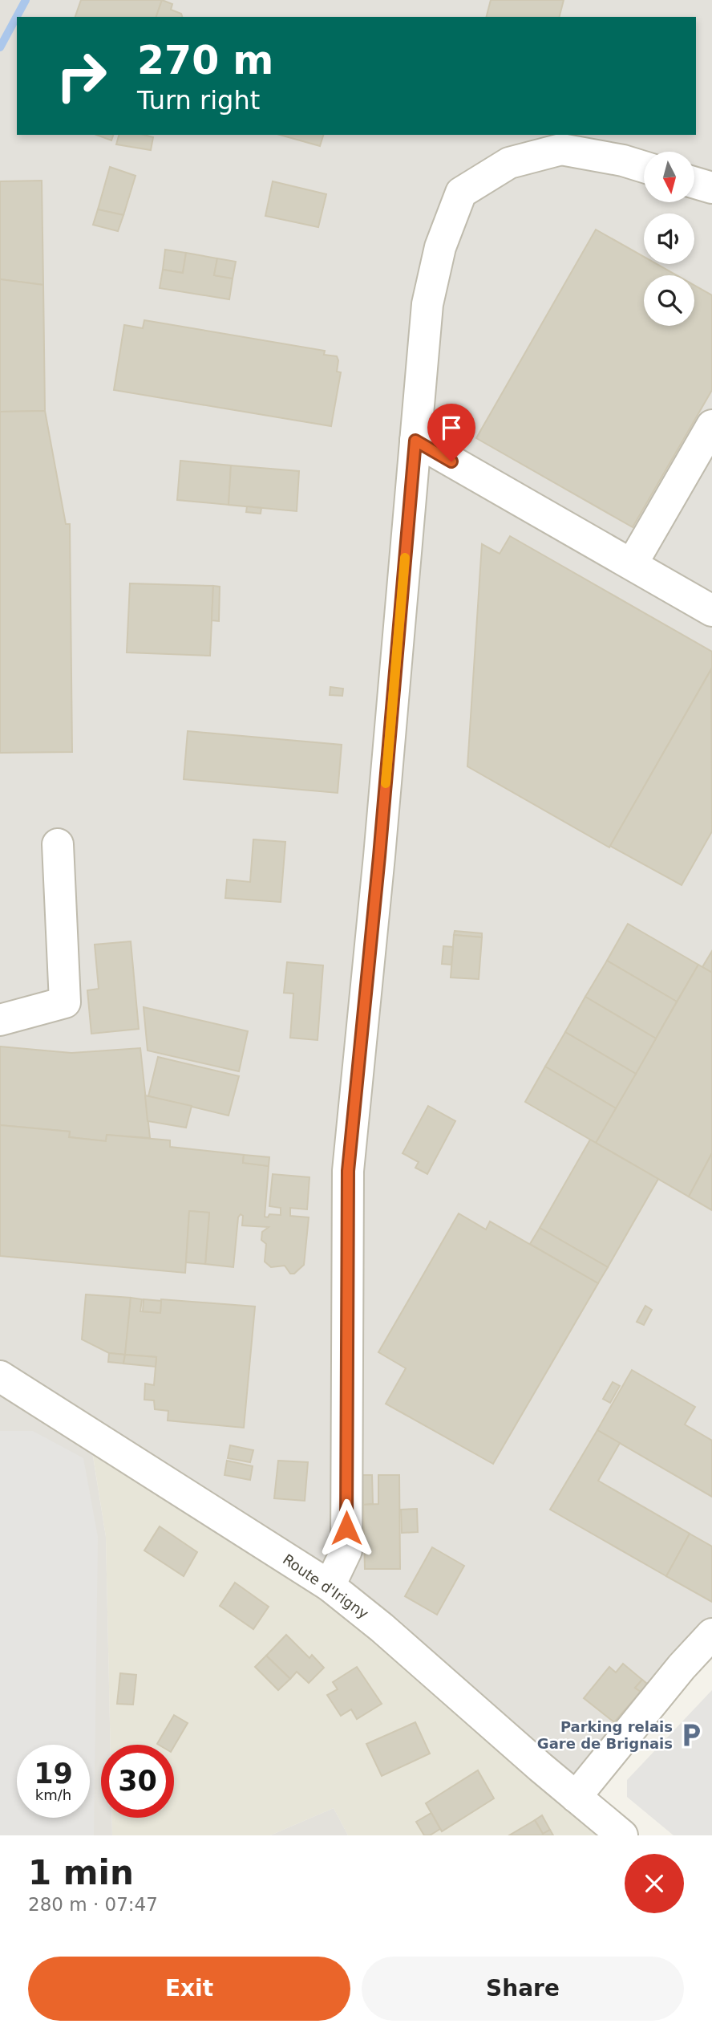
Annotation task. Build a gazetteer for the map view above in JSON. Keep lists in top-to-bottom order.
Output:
{
  "streets": {
    "street": ["Route d'Irigny"]
  },
  "places": {
    "parking": ["Parking relais Gare de Brignais"]
  },
  "north": "bottom",
  "page": {
    "turn": ["270 m", "Turn right"],
    "speed": "19 km/h",
    "limit": "30",
    "heading": ["1 min", "280 m · 07:47"],
    "buttons": ["Exit", "Share"]
  }
}
